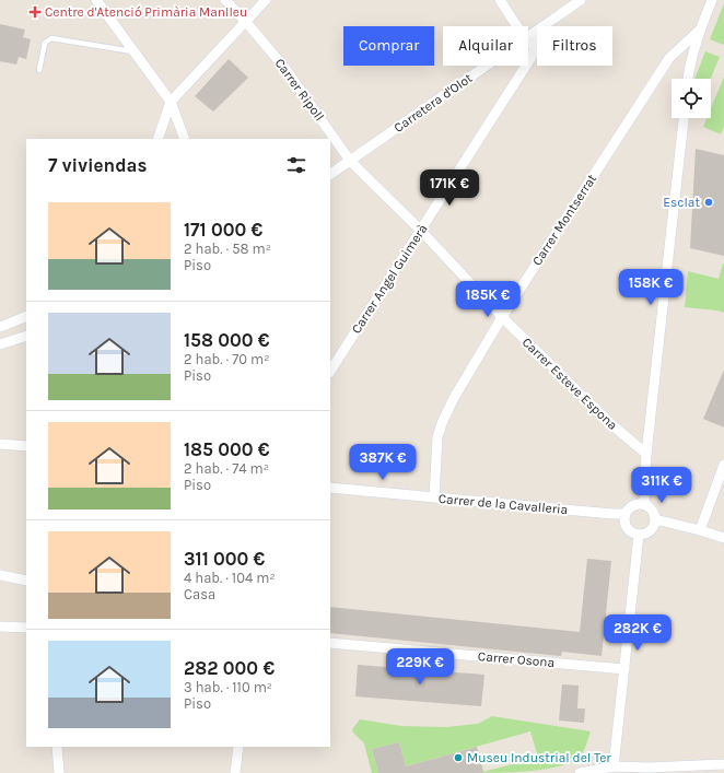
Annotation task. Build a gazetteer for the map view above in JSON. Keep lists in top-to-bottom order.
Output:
{
  "streets": {
    "street": [
      "Carrer Ripoll",
      "Carretera d'Olot",
      "Carrer Montserrat",
      "Carrer Angel Guimerà",
      "Carrer Esteve Espona",
      "Carrer de la Cavalleria",
      "Carrer Osona"
    ]
  },
  "crossings": [
    ["Carrer Ripoll", "Carretera d'Olot"],
    ["Carrer Ripoll", "Carrer Esteve Espona"],
    ["Carretera d'Olot", "Carrer Esteve Espona"],
    ["Carrer Montserrat", "Carrer Esteve Espona"],
    ["Carrer Montserrat", "Carrer de la Cavalleria"],
    ["Carrer Angel Guimerà", "Carrer Esteve Espona"]
  ],
  "places": {
    "health": ["Centre d'Atenció Primària Manlleu"],
    "other": ["Esclat", "Museu Industrial del Ter"]
  },
  "page": {
    "chip": ["Comprar", "Alquilar", "Filtros"],
    "heading": "7 viviendas",
    "price": [
      "171K €",
      "158K €",
      "185K €",
      "387K €",
      "311K €",
      "282K €",
      "229K €"
    ],
    "list": [
      {
        "name": "171 000 €",
        "note": "2 hab. · 58 m² · Piso"
      },
      {
        "name": "158 000 €",
        "note": "2 hab. · 70 m² · Piso"
      },
      {
        "name": "185 000 €",
        "note": "2 hab. · 74 m² · Piso"
      },
      {
        "name": "311 000 €",
        "note": "4 hab. · 104 m² · Casa"
      },
      {
        "name": "282 000 €",
        "note": "3 hab. · 110 m² · Piso"
      }
    ]
  }
}
